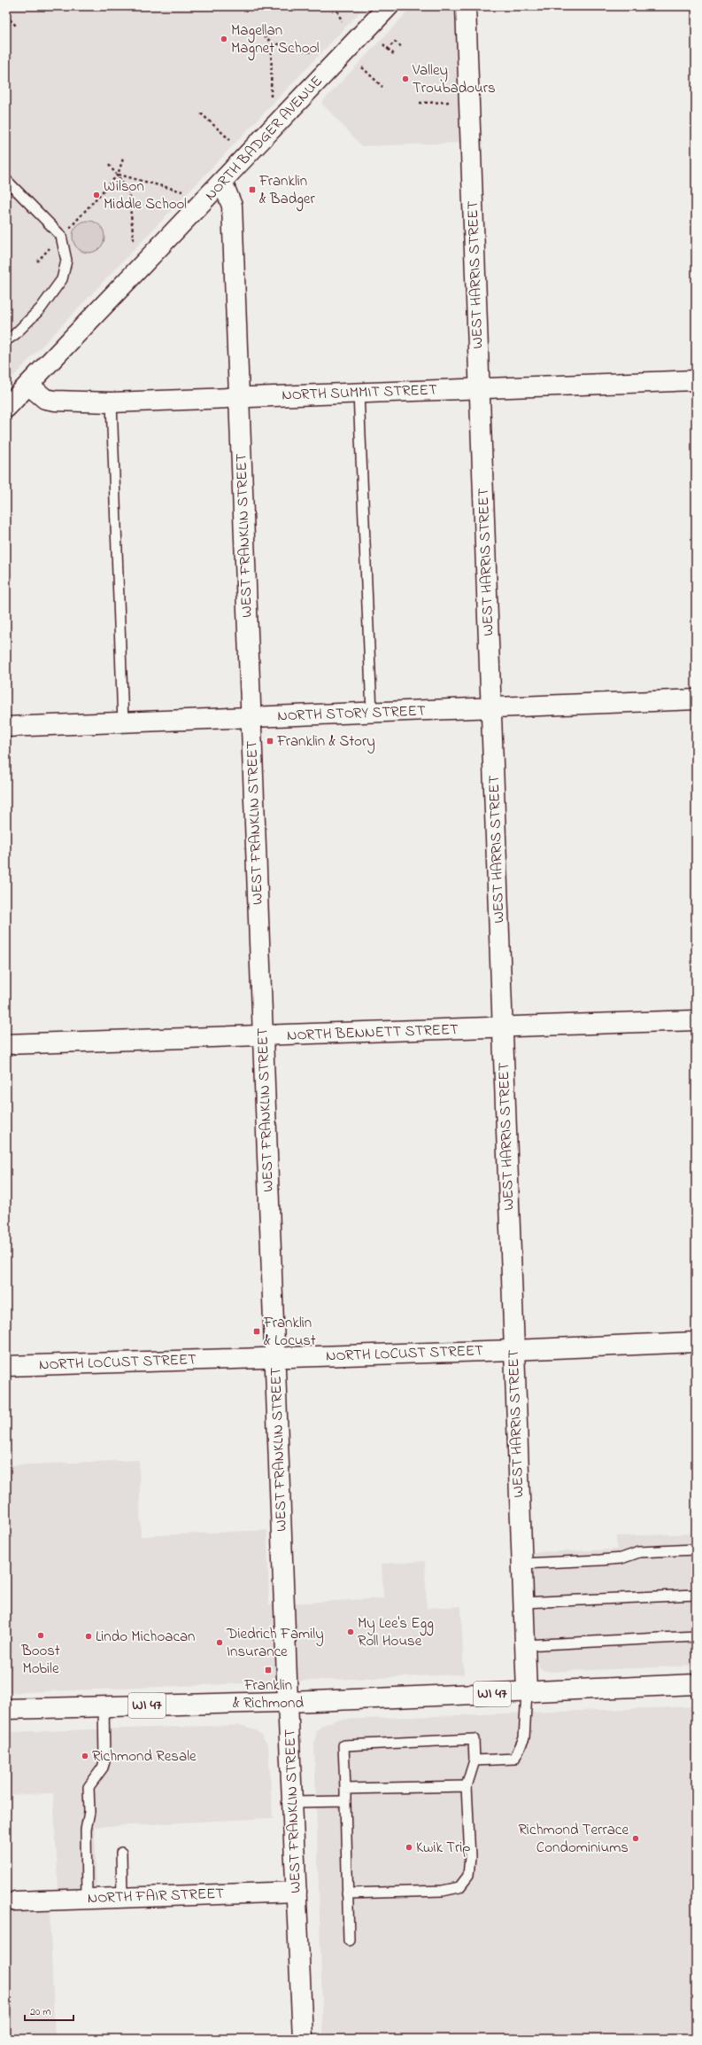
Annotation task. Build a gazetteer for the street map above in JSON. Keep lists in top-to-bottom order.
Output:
{
  "streets": {
    "street": [
      "NORTH BADGER AVENUE",
      "WEST HARRIS STREET",
      "NORTH SUMMIT STREET",
      "WEST FRANKLIN STREET",
      "NORTH STORY STREET",
      "NORTH BENNETT STREET",
      "NORTH LOCUST STREET",
      "WI 47",
      "NORTH FAIR STREET"
    ]
  },
  "crossings": [
    ["NORTH BADGER AVENUE", "NORTH SUMMIT STREET"],
    ["NORTH BADGER AVENUE", "WEST FRANKLIN STREET"],
    ["WEST HARRIS STREET", "NORTH SUMMIT STREET"],
    ["WEST HARRIS STREET", "NORTH STORY STREET"],
    ["WEST HARRIS STREET", "NORTH BENNETT STREET"],
    ["WEST HARRIS STREET", "NORTH LOCUST STREET"],
    ["WEST HARRIS STREET", "WI 47"],
    ["NORTH SUMMIT STREET", "WEST FRANKLIN STREET"],
    ["WEST FRANKLIN STREET", "NORTH STORY STREET"],
    ["WEST FRANKLIN STREET", "NORTH BENNETT STREET"],
    ["WEST FRANKLIN STREET", "NORTH LOCUST STREET"],
    ["WEST FRANKLIN STREET", "WI 47"],
    ["WEST FRANKLIN STREET", "NORTH FAIR STREET"]
  ],
  "places": {
    "other": [
      "Magellan Magnet School",
      "Valley Troubadours",
      "Wilson Middle School",
      "My Lee's Egg Roll House",
      "Boost Mobile",
      "Lindo Michoacan",
      "Diedrich Family Insurance",
      "Richmond Resale",
      "Richmond Terrace Condominiums",
      "Kwik Trip"
    ],
    "transit": [
      "Franklin & Badger",
      "Franklin & Story",
      "Franklin & Locust",
      "Franklin & Richmond"
    ]
  },
  "scale_bar": "20 m"
}
